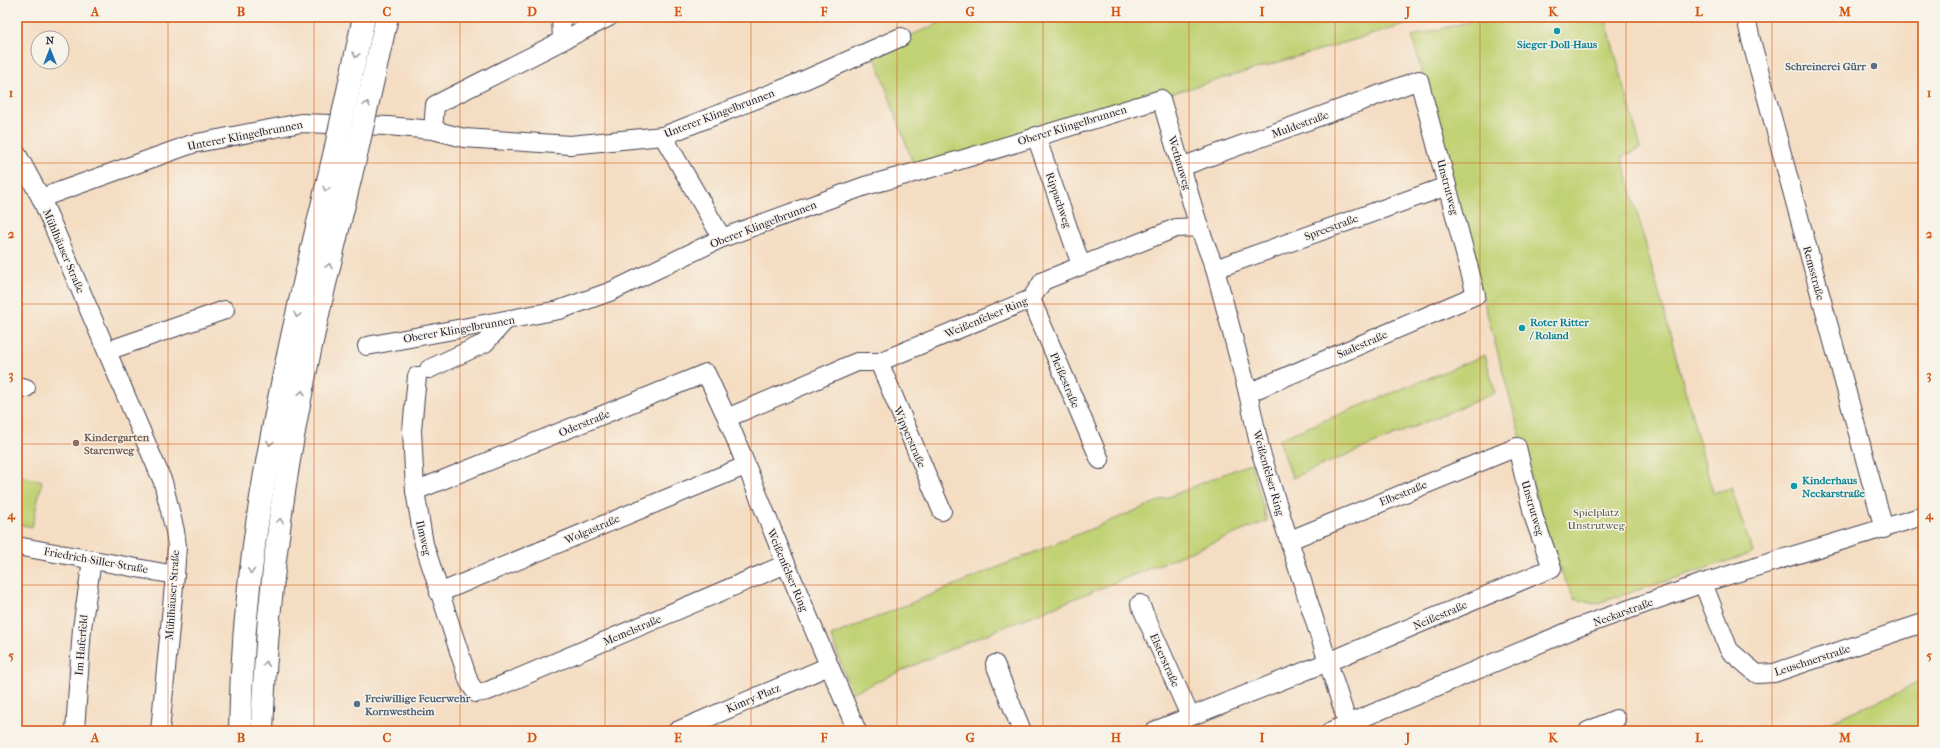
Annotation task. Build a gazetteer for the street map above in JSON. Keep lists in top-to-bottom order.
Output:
{
  "streets": {
    "street": [
      "Unterer Klingelbrunnen",
      "Muldestraße",
      "Oberer Klingelbrunnen",
      "Wethauweg",
      "Unstrutweg",
      "Rippachweg",
      "Spreestraße",
      "Mühlhäuser Straße",
      "Remsstraße",
      "Weißenfelser Ring",
      "Saalestraße",
      "Pleißestraße",
      "Oderstraße",
      "Wipperstraße",
      "Elbestraße",
      "Wolgastraße",
      "Ilmweg",
      "Friedrich-Siller-Straße",
      "Neckarstraße",
      "Neißestraße",
      "Memelstraße",
      "Im Haferfeld",
      "Elsterstraße",
      "Leuschnerstraße",
      "Kimry-Platz"
    ]
  },
  "crossings": [
    ["Unterer Klingelbrunnen", "Mühlhäuser Straße"],
    ["Muldestraße", "Wethauweg"],
    ["Muldestraße", "Unstrutweg"],
    ["Oberer Klingelbrunnen", "Wethauweg"],
    ["Oberer Klingelbrunnen", "Rippachweg"],
    ["Oberer Klingelbrunnen", "Ilmweg"],
    ["Wethauweg", "Weißenfelser Ring"],
    ["Unstrutweg", "Spreestraße"],
    ["Unstrutweg", "Saalestraße"],
    ["Unstrutweg", "Elbestraße"],
    ["Unstrutweg", "Neißestraße"],
    ["Rippachweg", "Weißenfelser Ring"],
    ["Spreestraße", "Weißenfelser Ring"],
    ["Mühlhäuser Straße", "Friedrich-Siller-Straße"],
    ["Remsstraße", "Neckarstraße"],
    ["Weißenfelser Ring", "Saalestraße"],
    ["Weißenfelser Ring", "Pleißestraße"],
    ["Weißenfelser Ring", "Oderstraße"],
    ["Weißenfelser Ring", "Wipperstraße"],
    ["Weißenfelser Ring", "Elbestraße"],
    ["Weißenfelser Ring", "Wolgastraße"],
    ["Weißenfelser Ring", "Neckarstraße"],
    ["Weißenfelser Ring", "Neißestraße"],
    ["Weißenfelser Ring", "Memelstraße"],
    ["Weißenfelser Ring", "Kimry-Platz"],
    ["Oderstraße", "Ilmweg"],
    ["Wolgastraße", "Ilmweg"],
    ["Ilmweg", "Memelstraße"],
    ["Friedrich-Siller-Straße", "Im Haferfeld"],
    ["Neckarstraße", "Leuschnerstraße"]
  ],
  "parks": ["Spielplatz Unstrutweg"],
  "places": [
    "Sieger-Doll-Haus",
    "Schreinerei Gürr",
    "Roter Ritter / Roland",
    "Kindergarten Starenweg",
    "Kinderhaus Neckarstraße",
    "Freiwillige Feuerwehr Kornwestheim"
  ],
  "north": "top",
  "grid": {
    "columns": [
      "A",
      "B",
      "C",
      "D",
      "E",
      "F",
      "G",
      "H",
      "I",
      "J",
      "K",
      "L",
      "M"
    ],
    "rows": [
      "1",
      "2",
      "3",
      "4",
      "5"
    ]
  }
}
